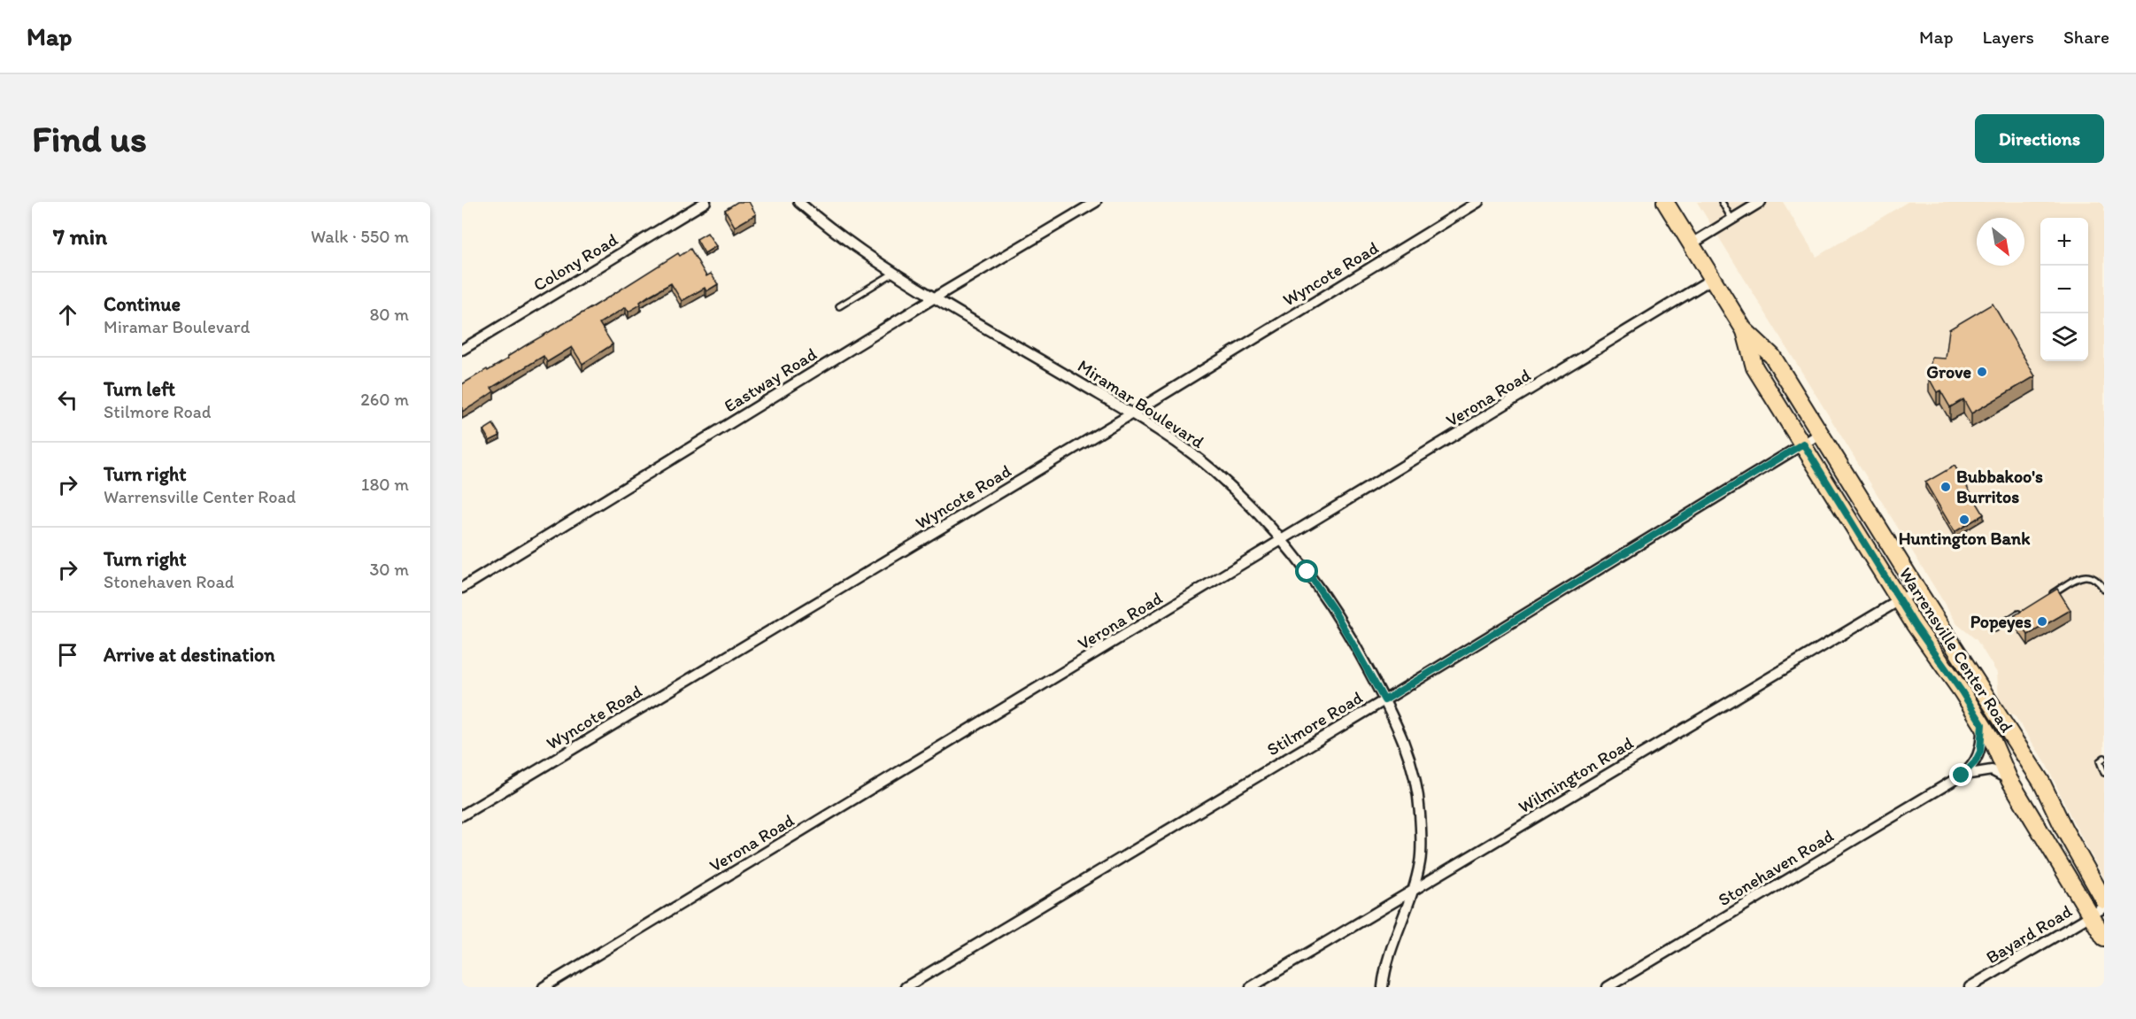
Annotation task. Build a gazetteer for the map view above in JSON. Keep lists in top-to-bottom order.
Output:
{
  "streets": {
    "main road": ["Warrensville Center Road"],
    "street": [
      "Colony Road",
      "Wyncote Road",
      "Eastway Road",
      "Verona Road",
      "Miramar Boulevard",
      "Stilmore Road",
      "Wilmington Road",
      "Stonehaven Road",
      "Bayard Road"
    ]
  },
  "crossings": [
    ["Wyncote Road", "Miramar Boulevard"],
    ["Eastway Road", "Miramar Boulevard"],
    ["Verona Road", "Miramar Boulevard"],
    ["Verona Road", "Warrensville Center Road"],
    ["Miramar Boulevard", "Stilmore Road"],
    ["Miramar Boulevard", "Wilmington Road"],
    ["Warrensville Center Road", "Stilmore Road"],
    ["Warrensville Center Road", "Wilmington Road"],
    ["Warrensville Center Road", "Stonehaven Road"],
    ["Warrensville Center Road", "Bayard Road"]
  ],
  "places": [
    "Grove",
    "Bubbakoo's Burritos",
    "Huntington Bank",
    "Popeyes"
  ],
  "north": "bottom right",
  "page": {
    "header": "Map",
    "nav": ["Map", "Layers", "Share"],
    "buttons": "Directions",
    "title": "Find us",
    "heading": ["7 min", "Walk · 550 m"],
    "map_buttons": ["+", "−"],
    "list": [
      ["Continue", "Miramar Boulevard", "80 m"],
      ["Turn left", "Stilmore Road", "260 m"],
      ["Turn right", "Warrensville Center Road", "180 m"],
      ["Turn right", "Stonehaven Road", "30 m"],
      "Arrive at destination"
    ]
  }
}
